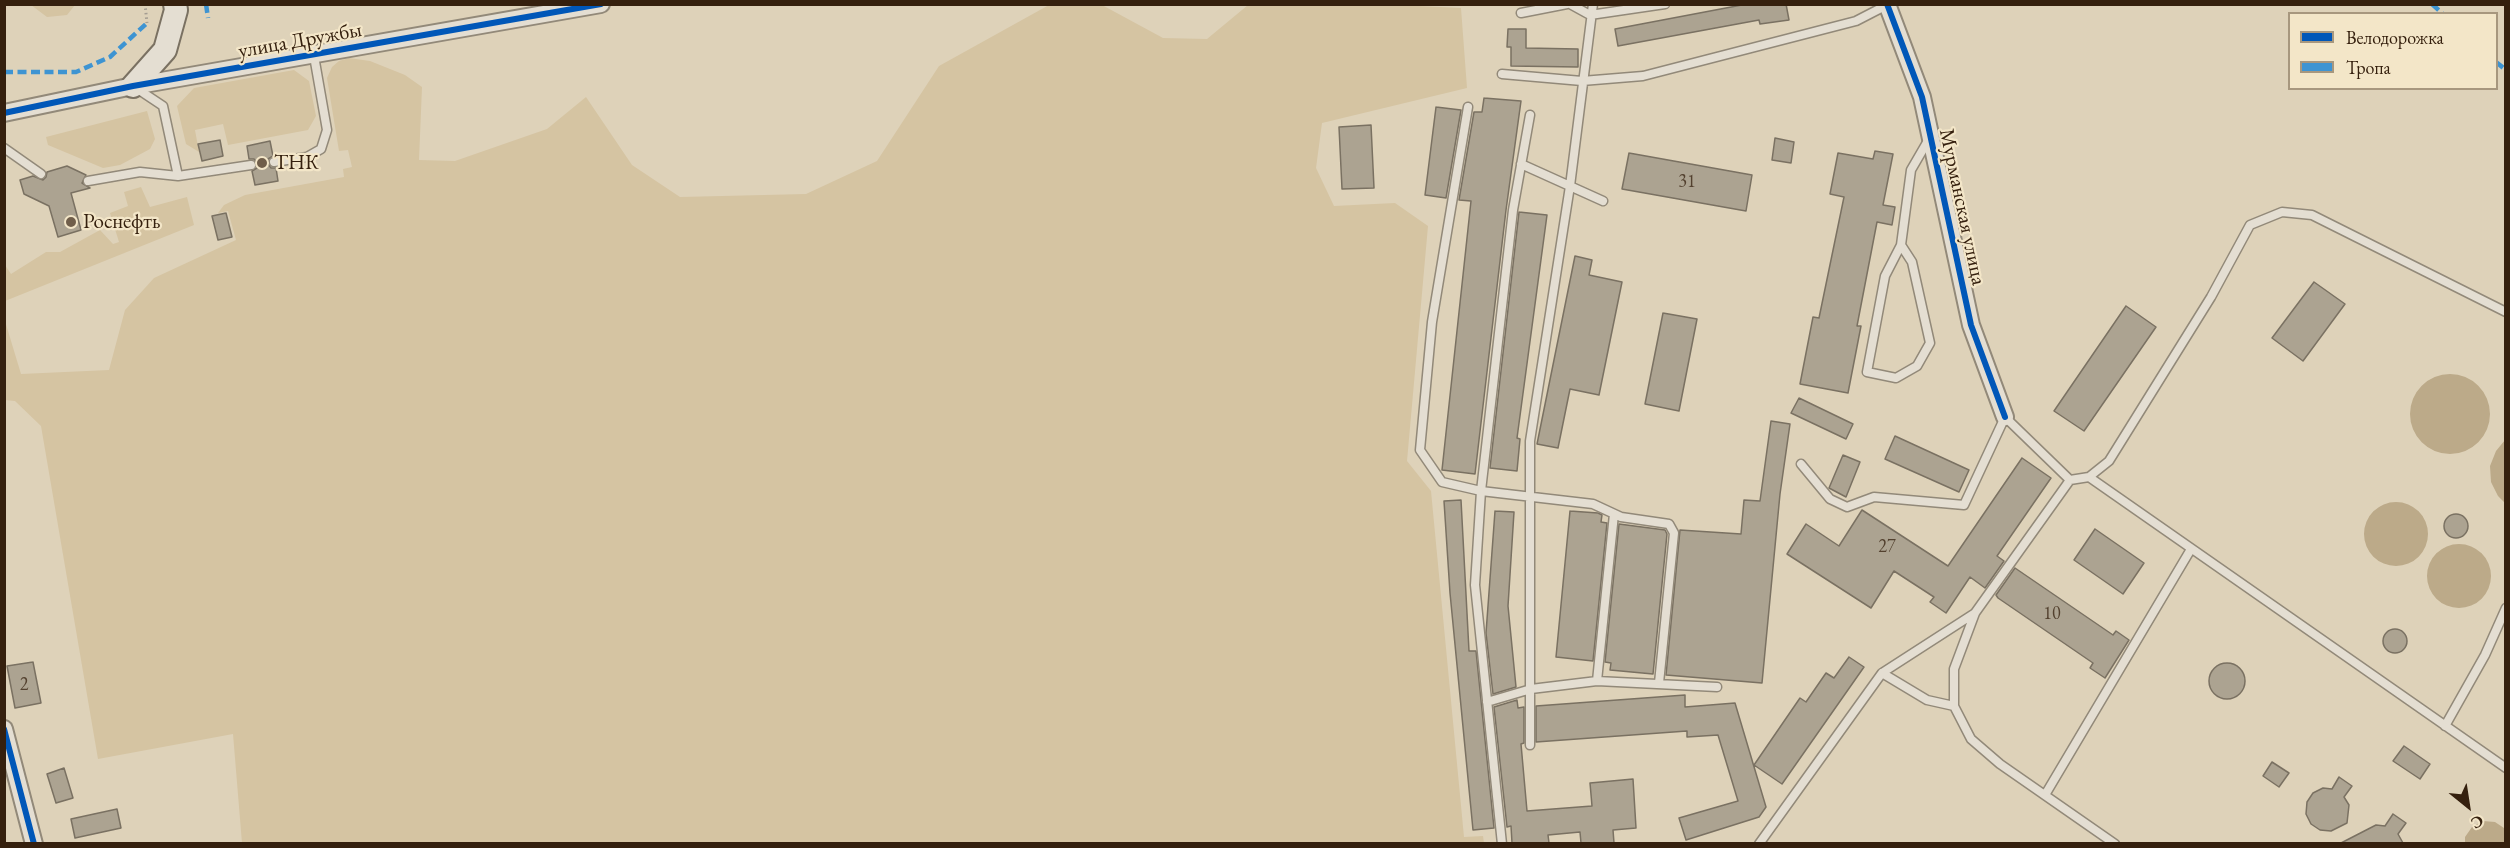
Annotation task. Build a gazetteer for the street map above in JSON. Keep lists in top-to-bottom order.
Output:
{
  "streets": {
    "street": ["улица Дружбы", "Мурманская улица"]
  },
  "places": ["ТНК", "Роснефть"],
  "house_numbers": [
    "31",
    "27",
    "10",
    "2"
  ],
  "legend": ["Велодорожка", "Тропа"],
  "north": "bottom right"
}
